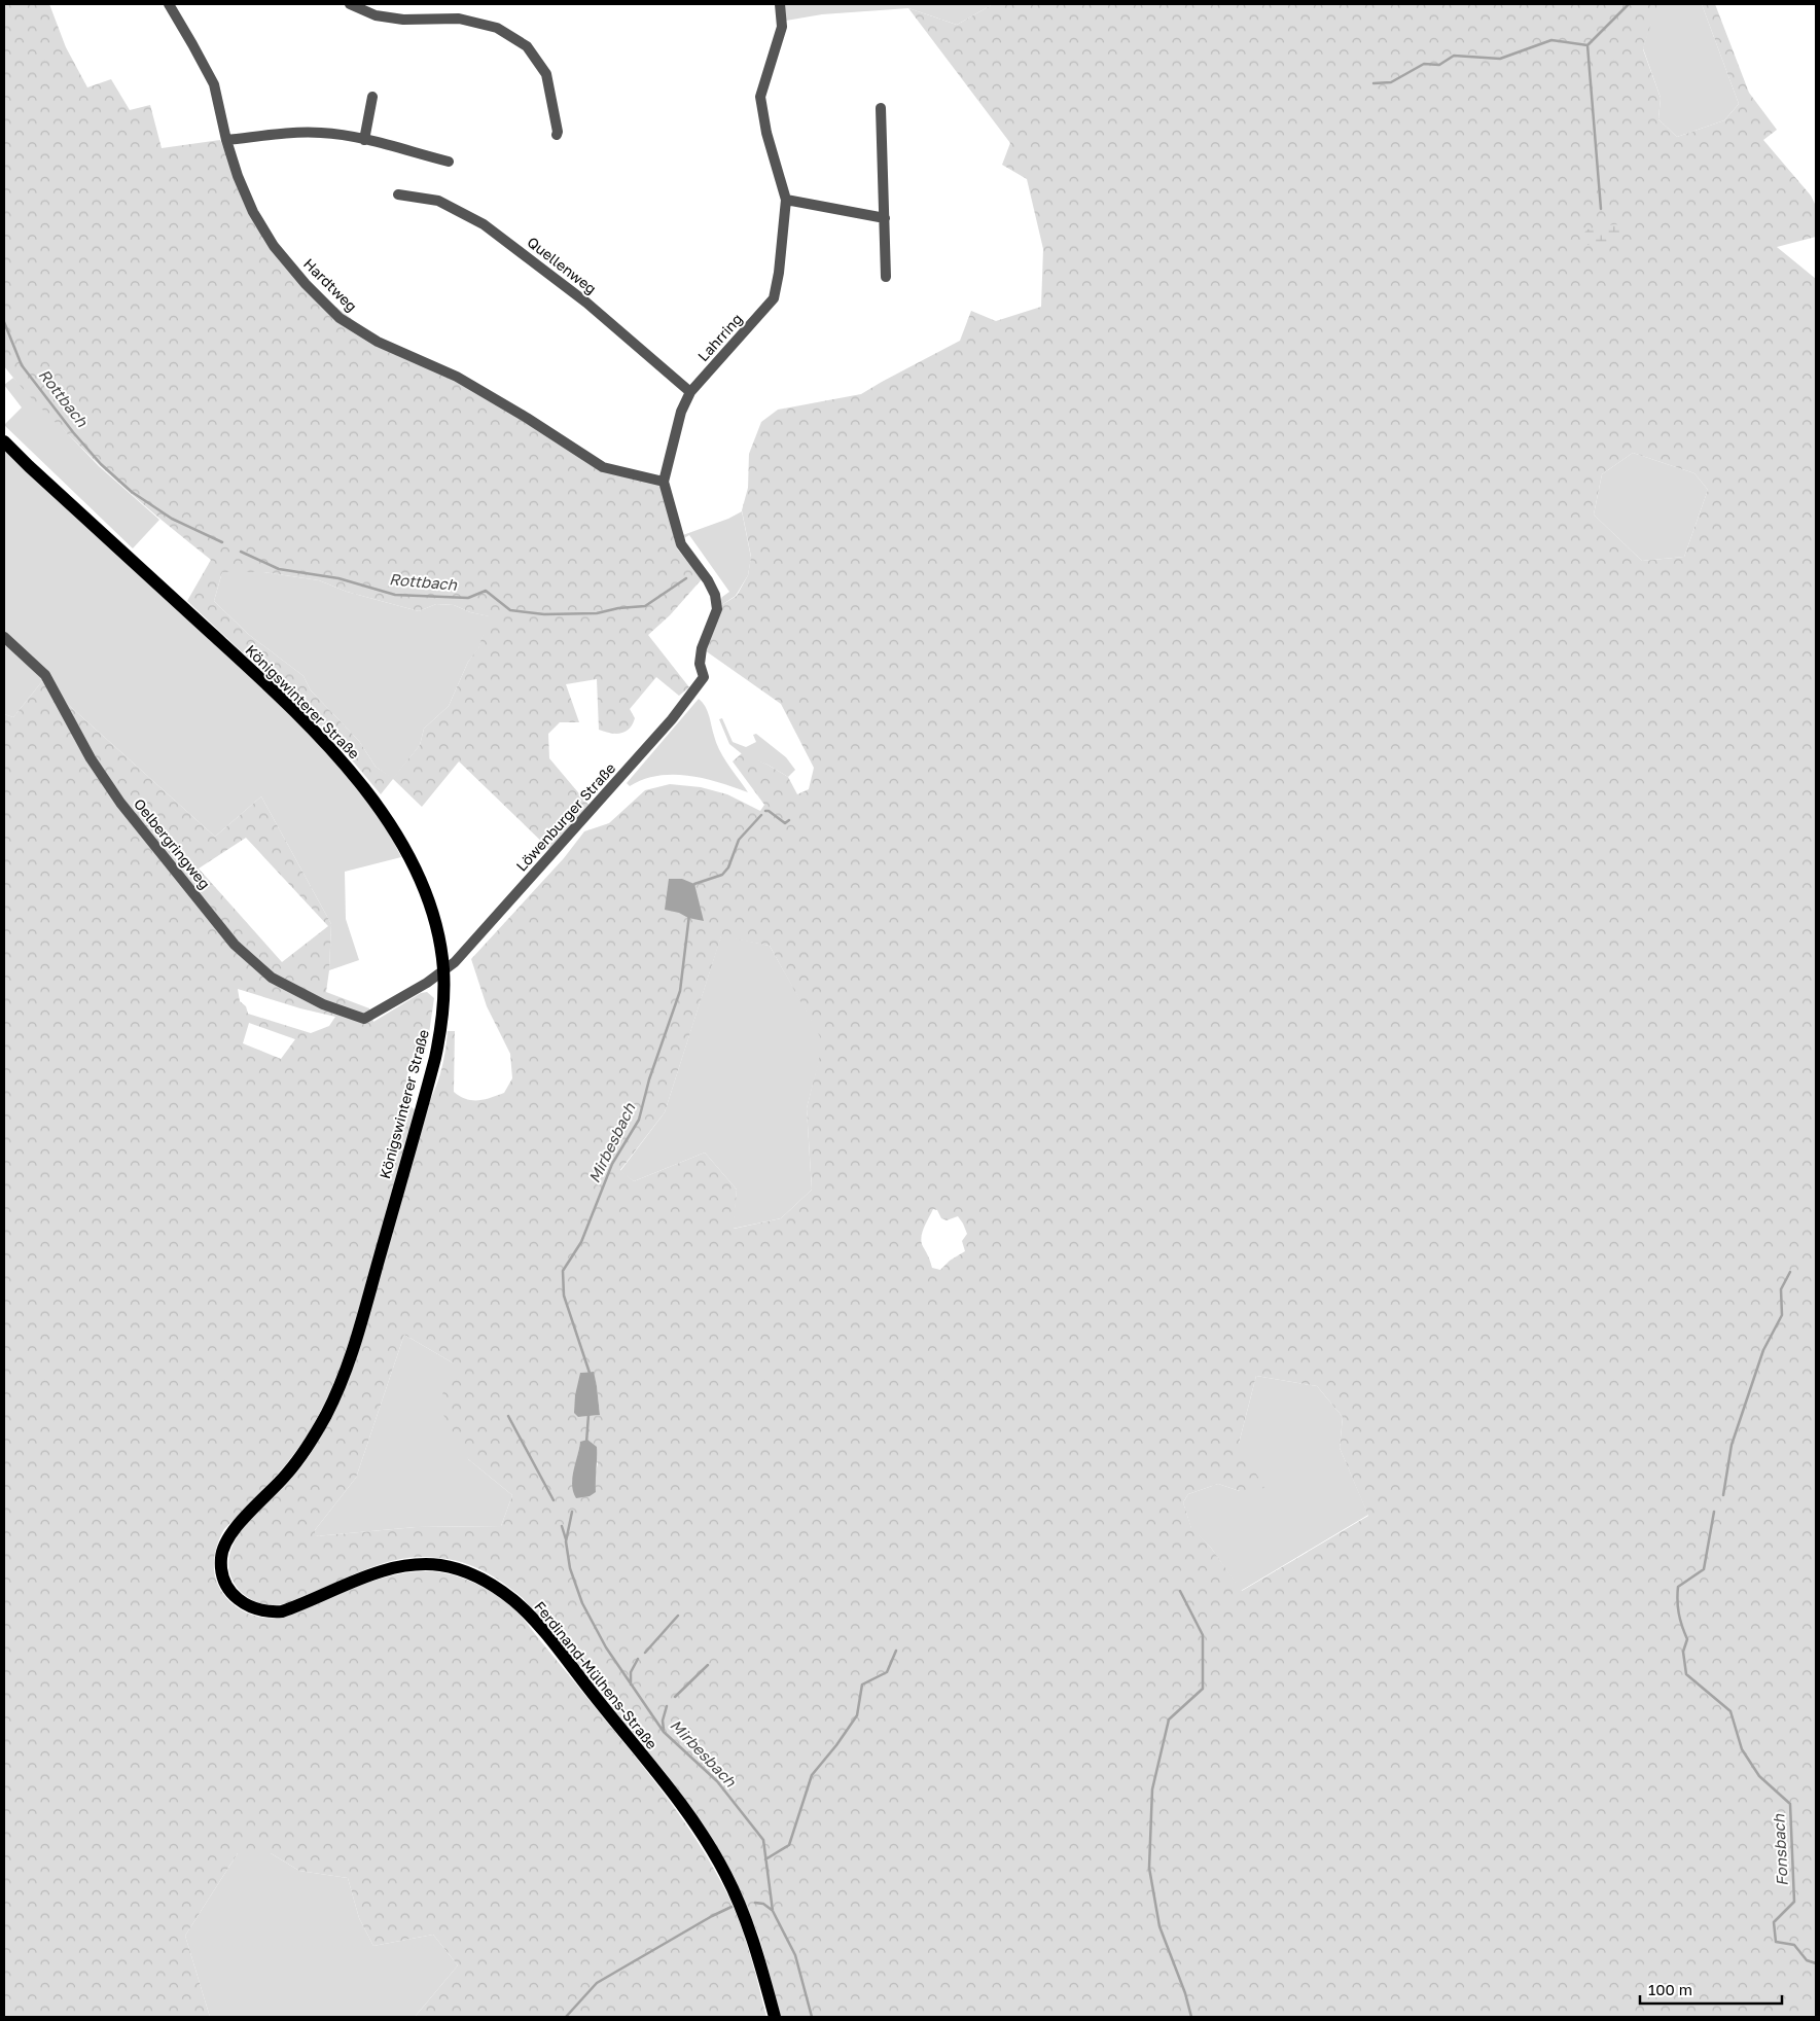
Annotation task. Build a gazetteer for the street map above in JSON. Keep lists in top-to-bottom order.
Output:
{
  "streets": {
    "main road": ["Königswinterer Straße", "Ferdinand-Mülhens-Straße"],
    "street": [
      "Quellenweg",
      "Hardtweg",
      "Lahrring",
      "Löwenburger Straße",
      "Oelbergringweg"
    ]
  },
  "crossings": [
    ["Quellenweg", "Lahrring"],
    ["Hardtweg", "Lahrring"],
    ["Lahrring", "Löwenburger Straße"],
    ["Königswinterer Straße", "Löwenburger Straße"],
    ["Königswinterer Straße", "Ferdinand-Mülhens-Straße"],
    ["Löwenburger Straße", "Oelbergringweg"]
  ],
  "water": ["Rottbach", "Mirbesbach", "Fonsbach"],
  "scale_bar": "100 m"
}
